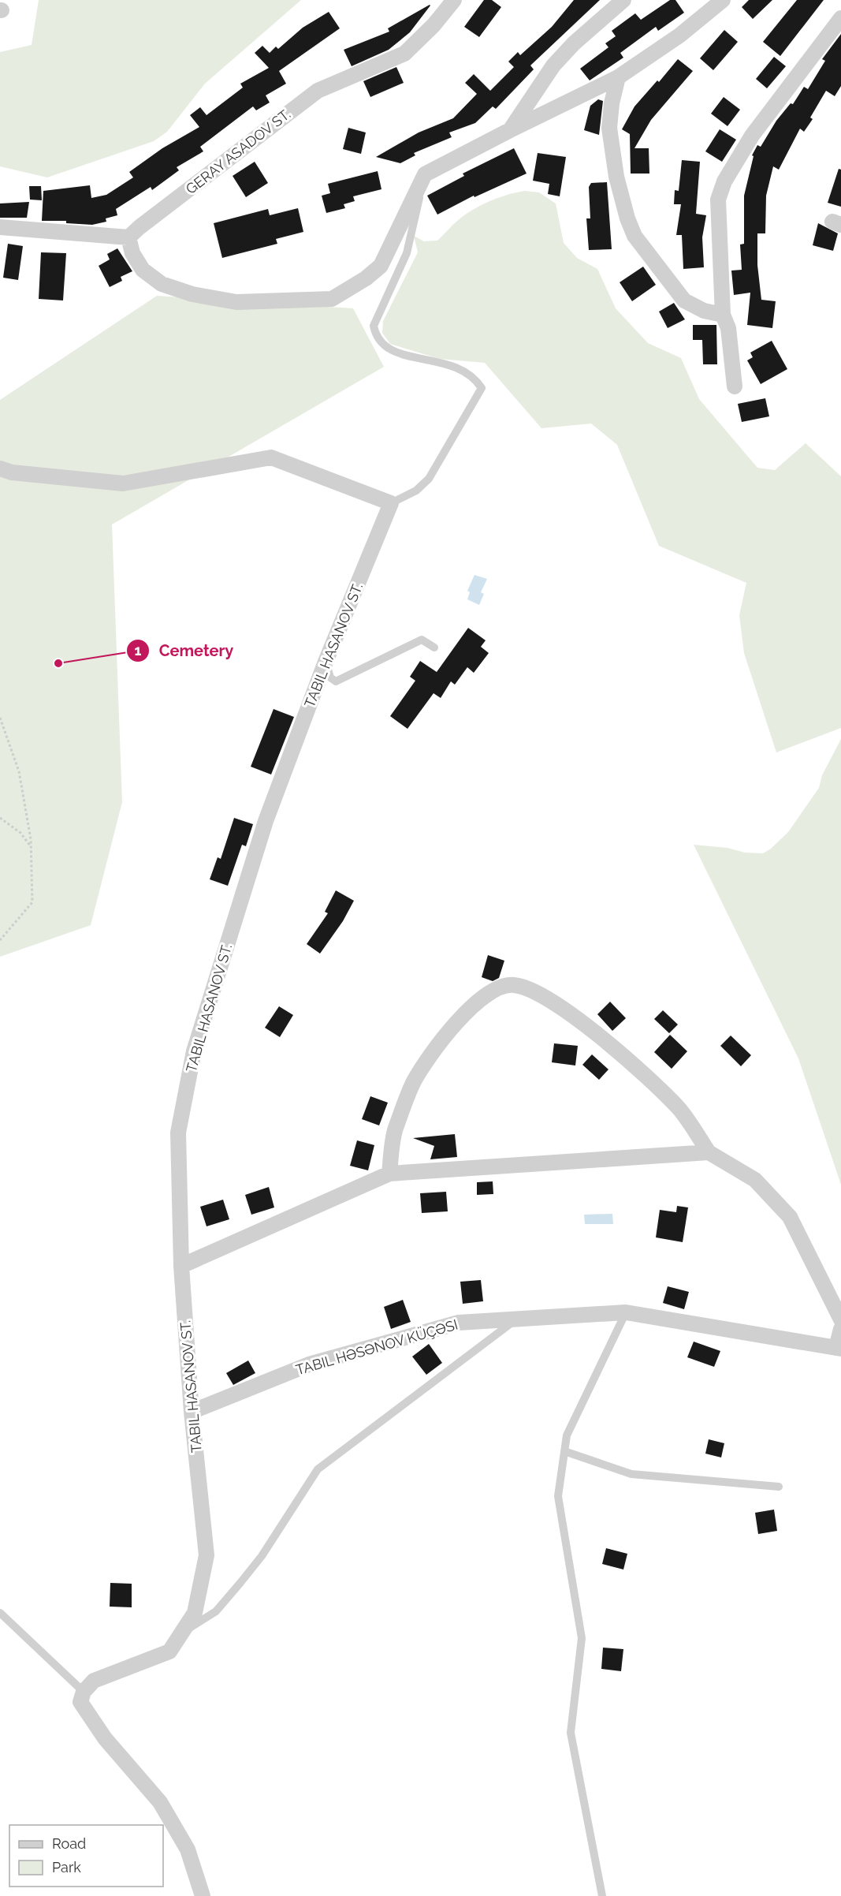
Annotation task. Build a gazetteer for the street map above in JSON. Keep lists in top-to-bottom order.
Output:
{
  "streets": {
    "street": ["GERAY ASADOV ST.", "TABIL HASANOV ST.", "TABIL HƏSƏNOV KÜÇƏSI"]
  },
  "crossings": [
    ["TABIL HASANOV ST.", "TABIL HƏSƏNOV KÜÇƏSI"]
  ],
  "places": ["Cemetery"],
  "legend": ["Road", "Park"]
}
